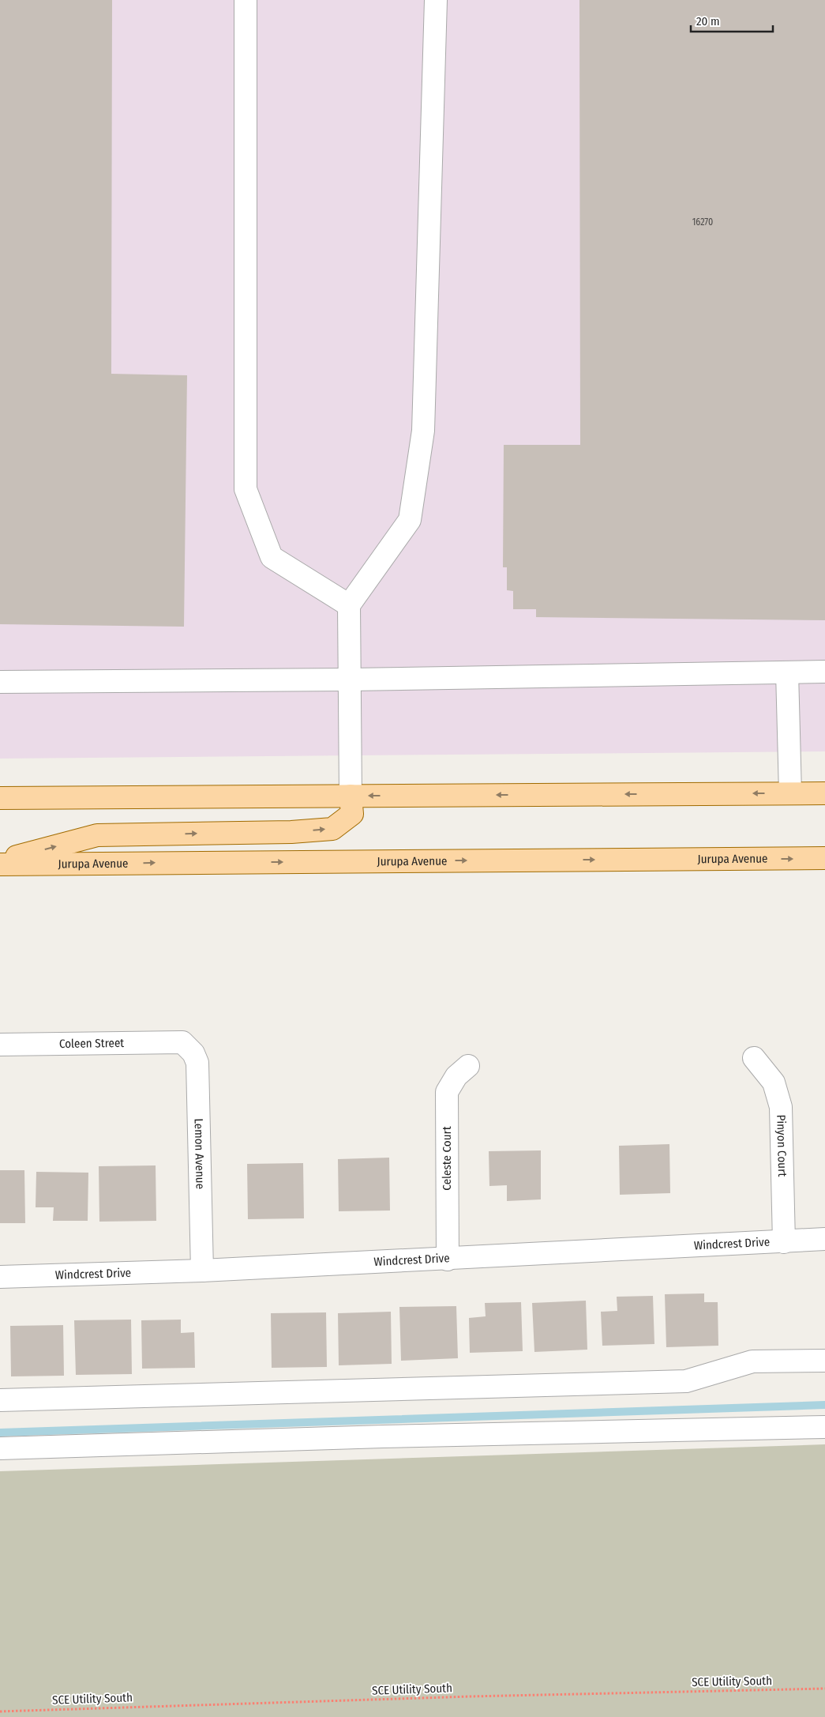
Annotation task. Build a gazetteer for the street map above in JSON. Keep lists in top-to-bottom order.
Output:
{
  "streets": {
    "main road": ["Jurupa Avenue"],
    "street": [
      "Coleen Street",
      "Pinyon Court",
      "Lemon Avenue",
      "Celeste Court",
      "Windcrest Drive"
    ],
    "path": ["SCE Utility South"]
  },
  "crossings": [
    ["Coleen Street", "Lemon Avenue"],
    ["Pinyon Court", "Windcrest Drive"],
    ["Lemon Avenue", "Windcrest Drive"],
    ["Celeste Court", "Windcrest Drive"]
  ],
  "house_numbers": ["16270"],
  "scale_bar": "20 m"
}
